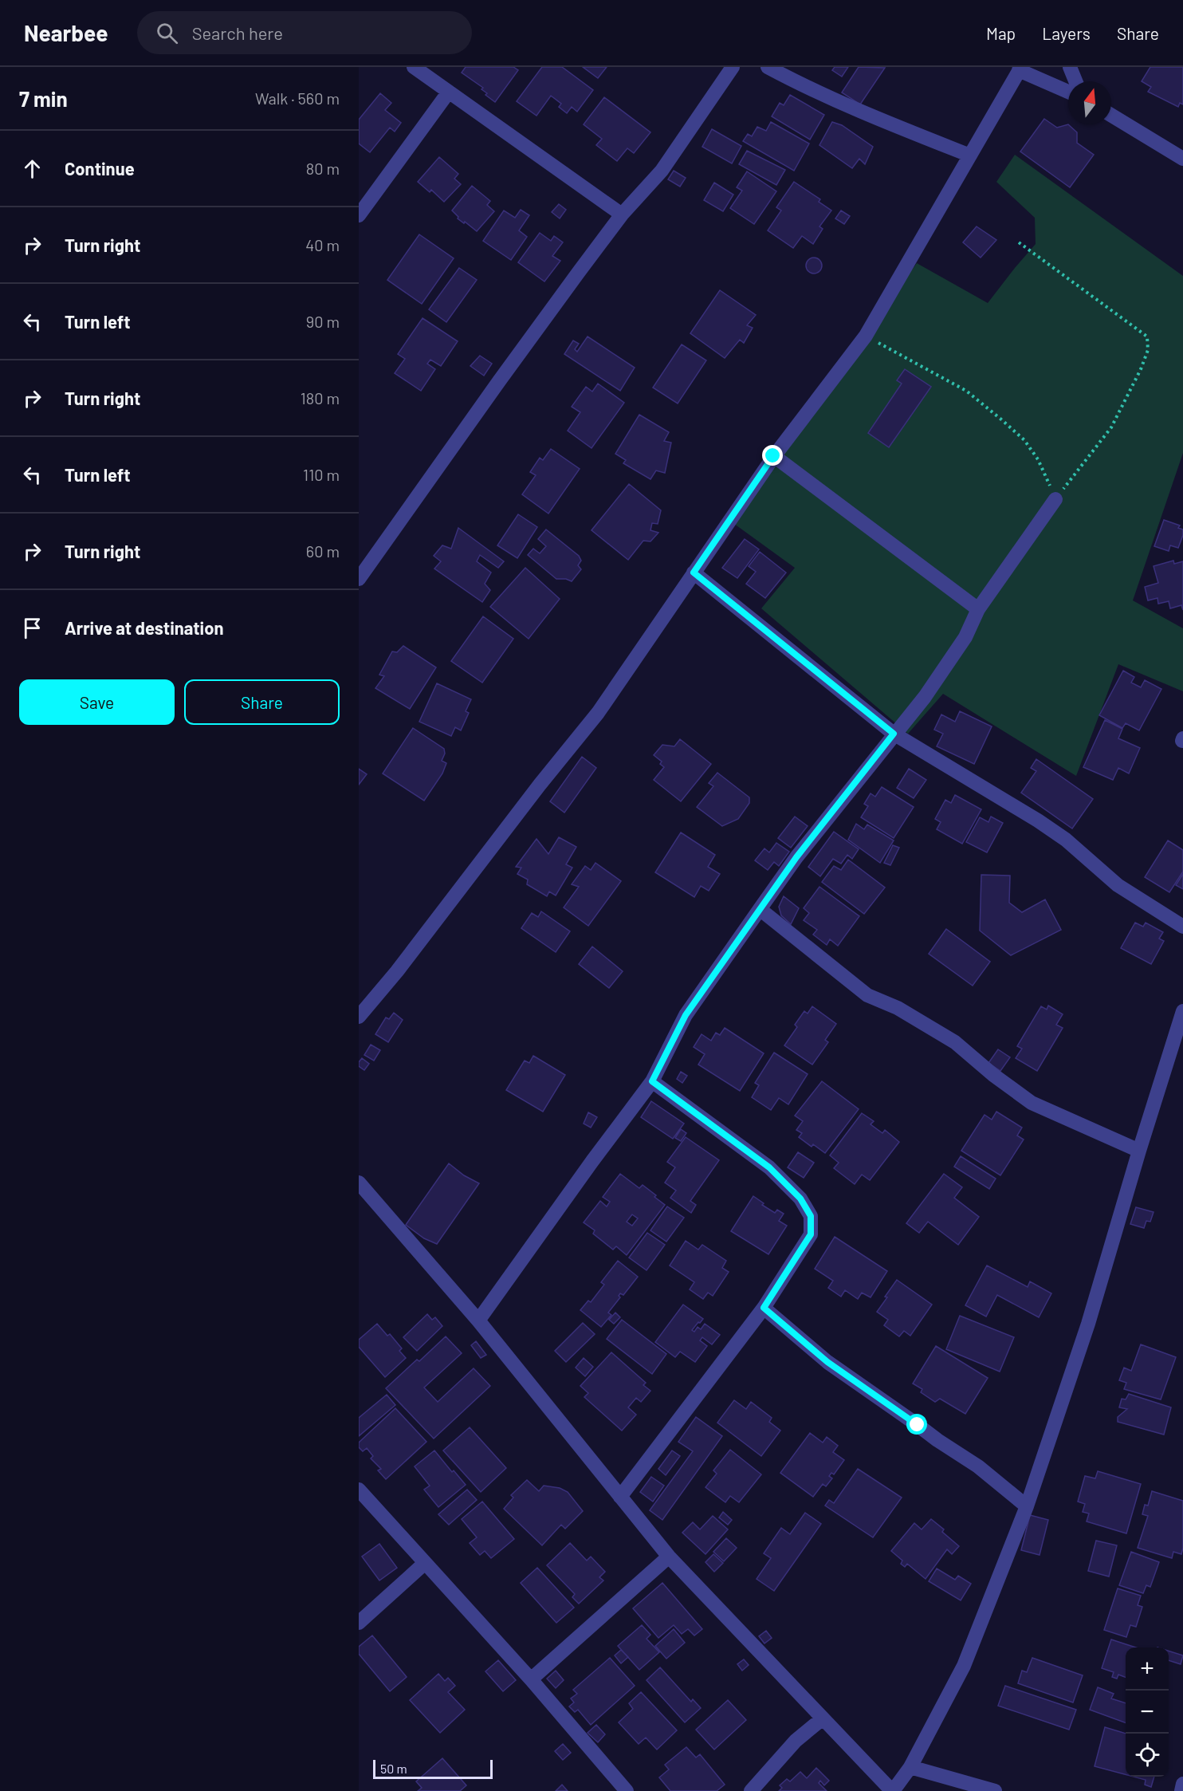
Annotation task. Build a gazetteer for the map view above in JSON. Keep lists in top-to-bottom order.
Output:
{
  "scale_bar": "50 m",
  "north": "top",
  "page": {
    "header": "Nearbee",
    "search": "Search here",
    "nav": ["Map", "Layers", "Share"],
    "heading": ["7 min", "Walk · 560 m"],
    "list": [
      ["Continue", "80 m"],
      ["Turn right", "40 m"],
      ["Turn left", "90 m"],
      ["Turn right", "180 m"],
      ["Turn left", "110 m"],
      ["Turn right", "60 m"],
      "Arrive at destination"
    ],
    "buttons": ["Save", "Share"],
    "map_buttons": ["+", "−"],
    "scale": "50 m"
  }
}
